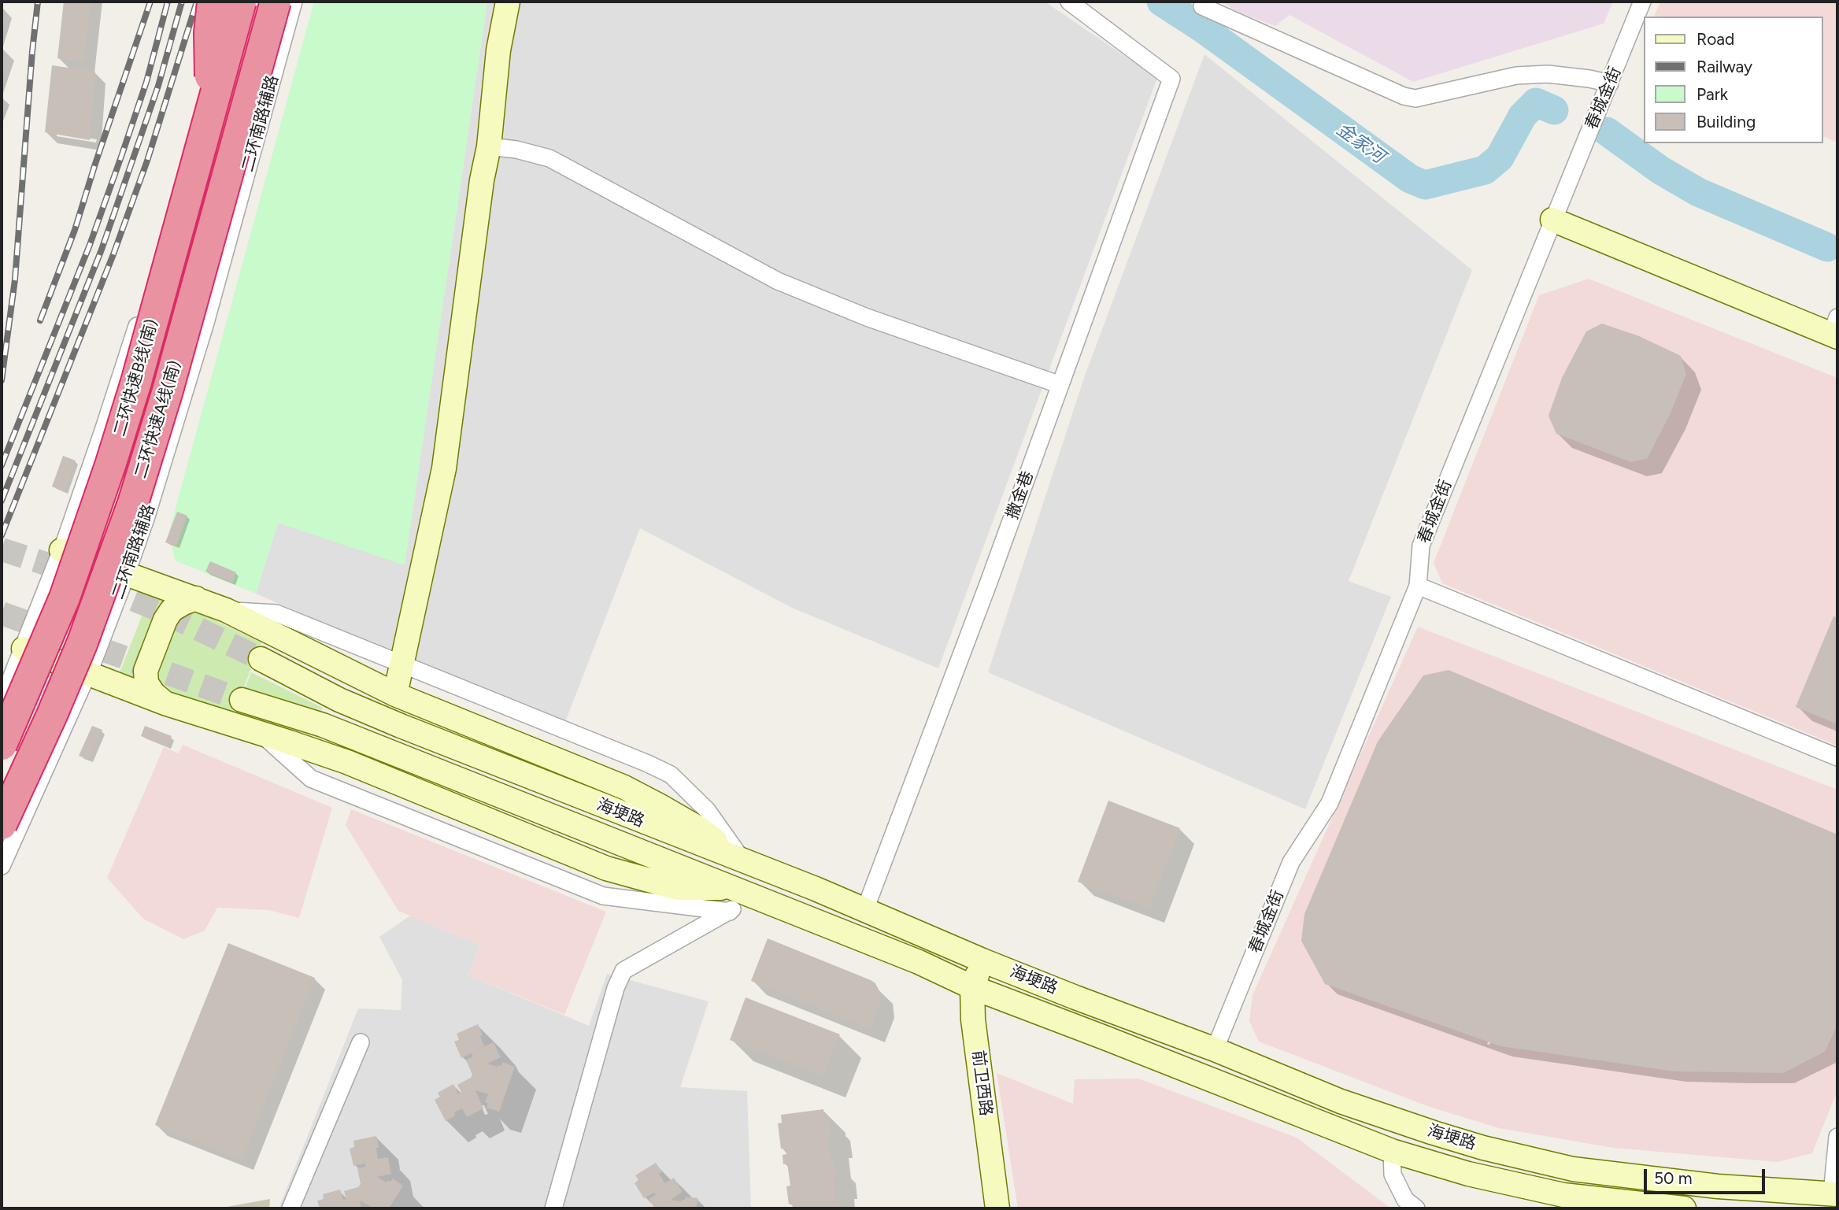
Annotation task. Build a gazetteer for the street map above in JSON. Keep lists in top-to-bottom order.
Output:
{
  "streets": {
    "highway": ["二环快速B线(南)", "二环快速A线(南)"],
    "main road": ["海埂路", "前卫西路"],
    "street": ["春城金街", "二环南路辅路", "撒金巷"]
  },
  "crossings": [
    ["春城金街", "海埂路"],
    ["撒金巷", "海埂路"],
    ["海埂路", "前卫西路"]
  ],
  "water": ["金家河"],
  "legend": [
    "Road",
    "Railway",
    "Park",
    "Building"
  ],
  "scale_bar": "50 m"
}
